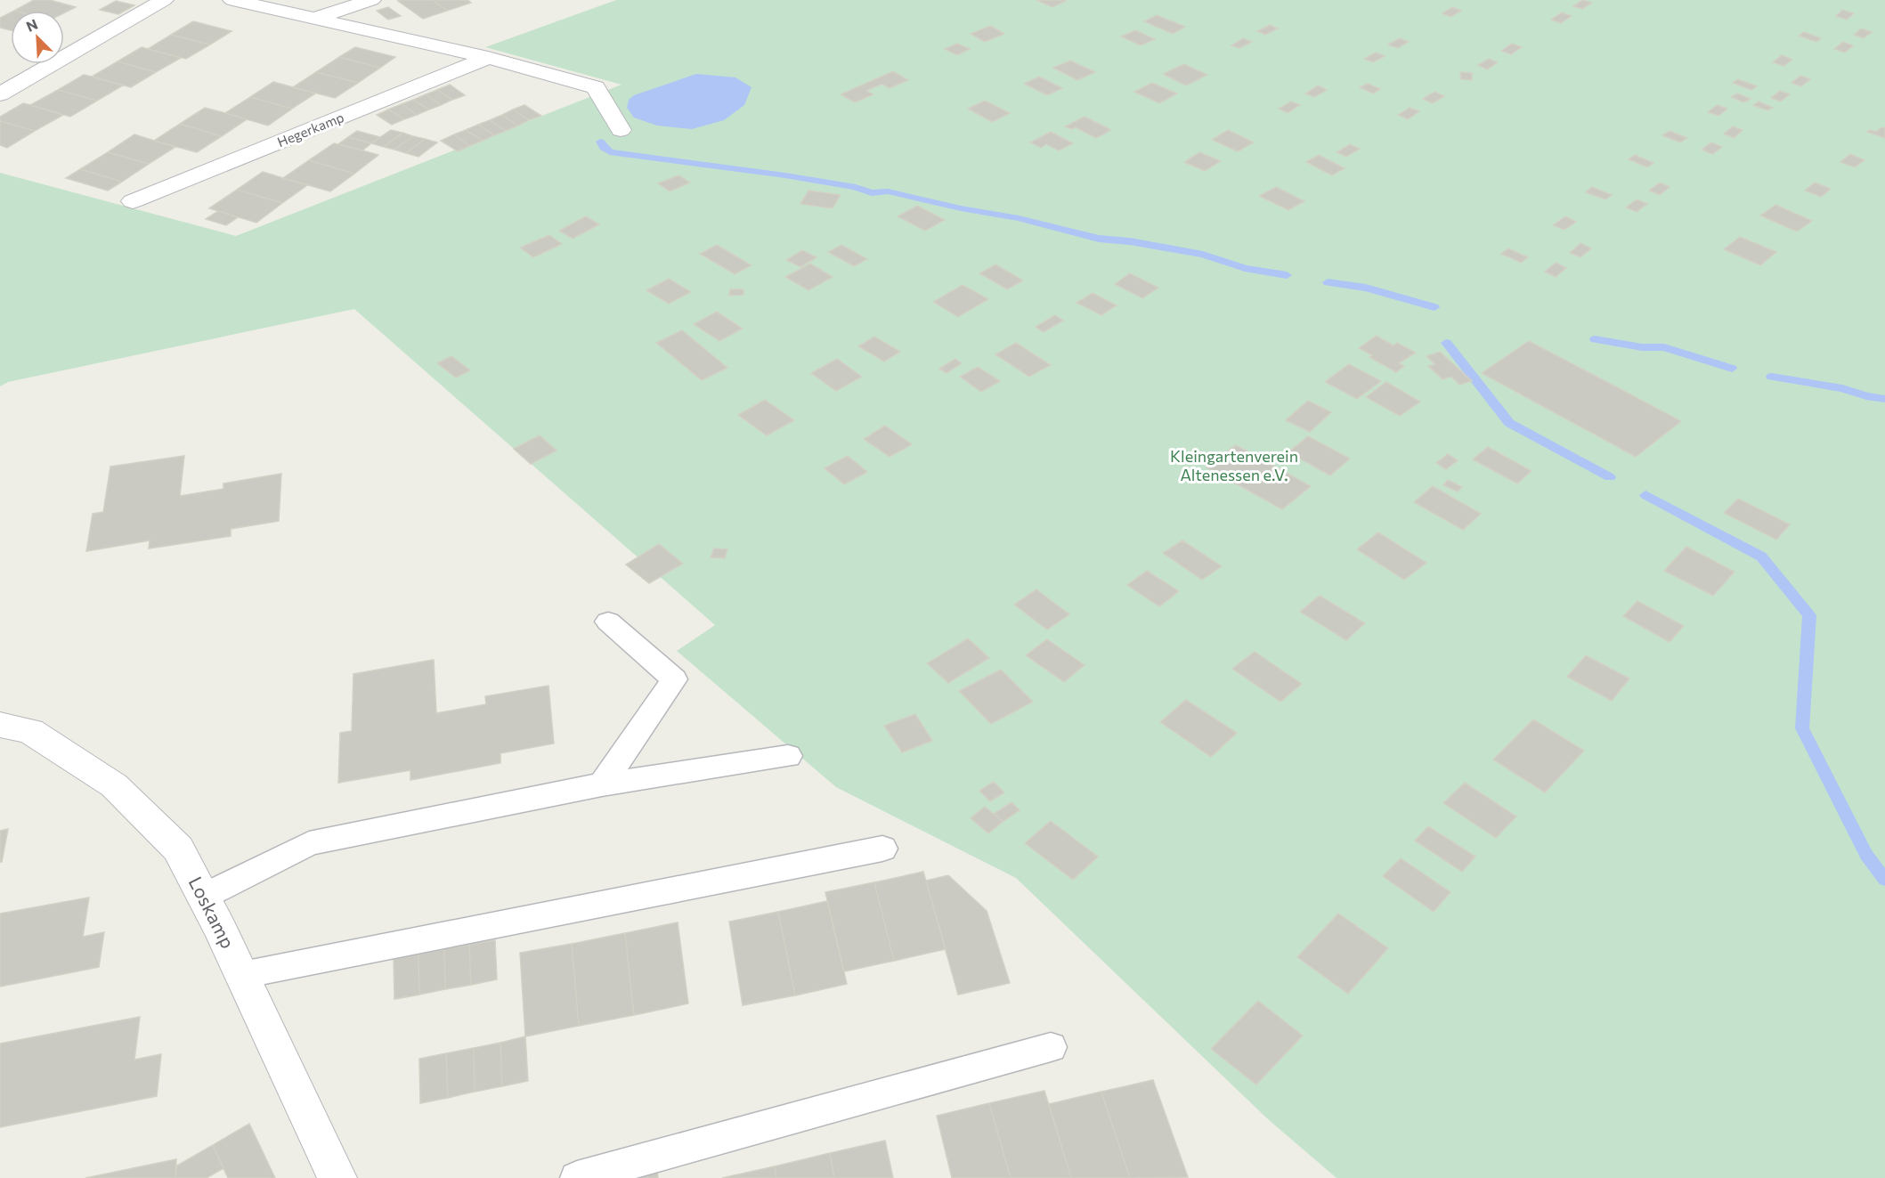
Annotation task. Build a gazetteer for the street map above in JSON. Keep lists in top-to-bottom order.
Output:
{
  "streets": {
    "street": ["Hegerkamp", "Loskamp"]
  },
  "parks": ["Kleingartenverein Altenessen e.V."],
  "north": "top left"
}
